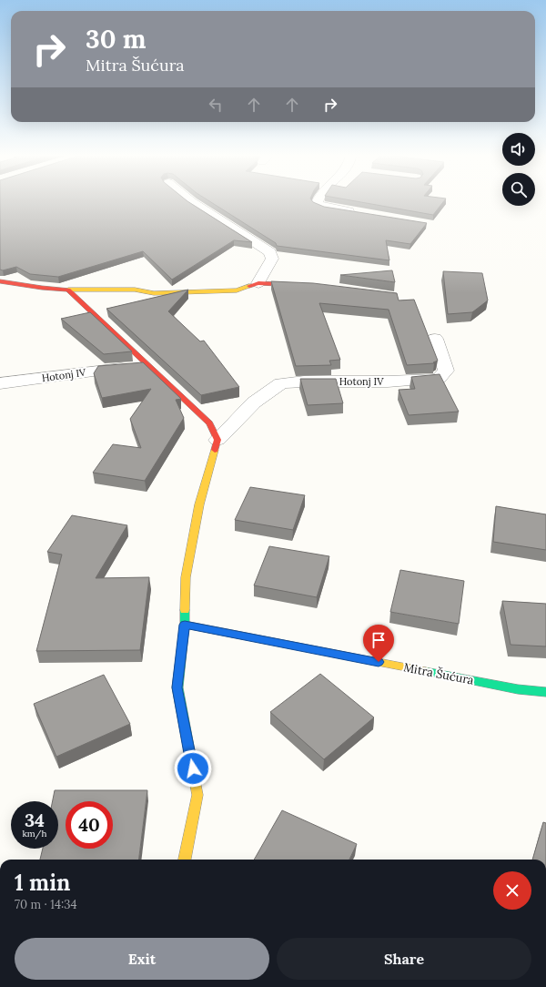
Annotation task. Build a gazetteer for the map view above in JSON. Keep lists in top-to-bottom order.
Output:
{
  "streets": {
    "street": ["Hotonj IV", "Mitra Šućura"]
  },
  "crossings": [
    ["Hotonj IV", "Mitra Šućura"]
  ],
  "page": {
    "turn": ["30 m", "Mitra Šućura"],
    "speed": "34 km/h",
    "limit": "40",
    "heading": ["1 min", "70 m · 14:34"],
    "buttons": ["Exit", "Share"]
  }
}
